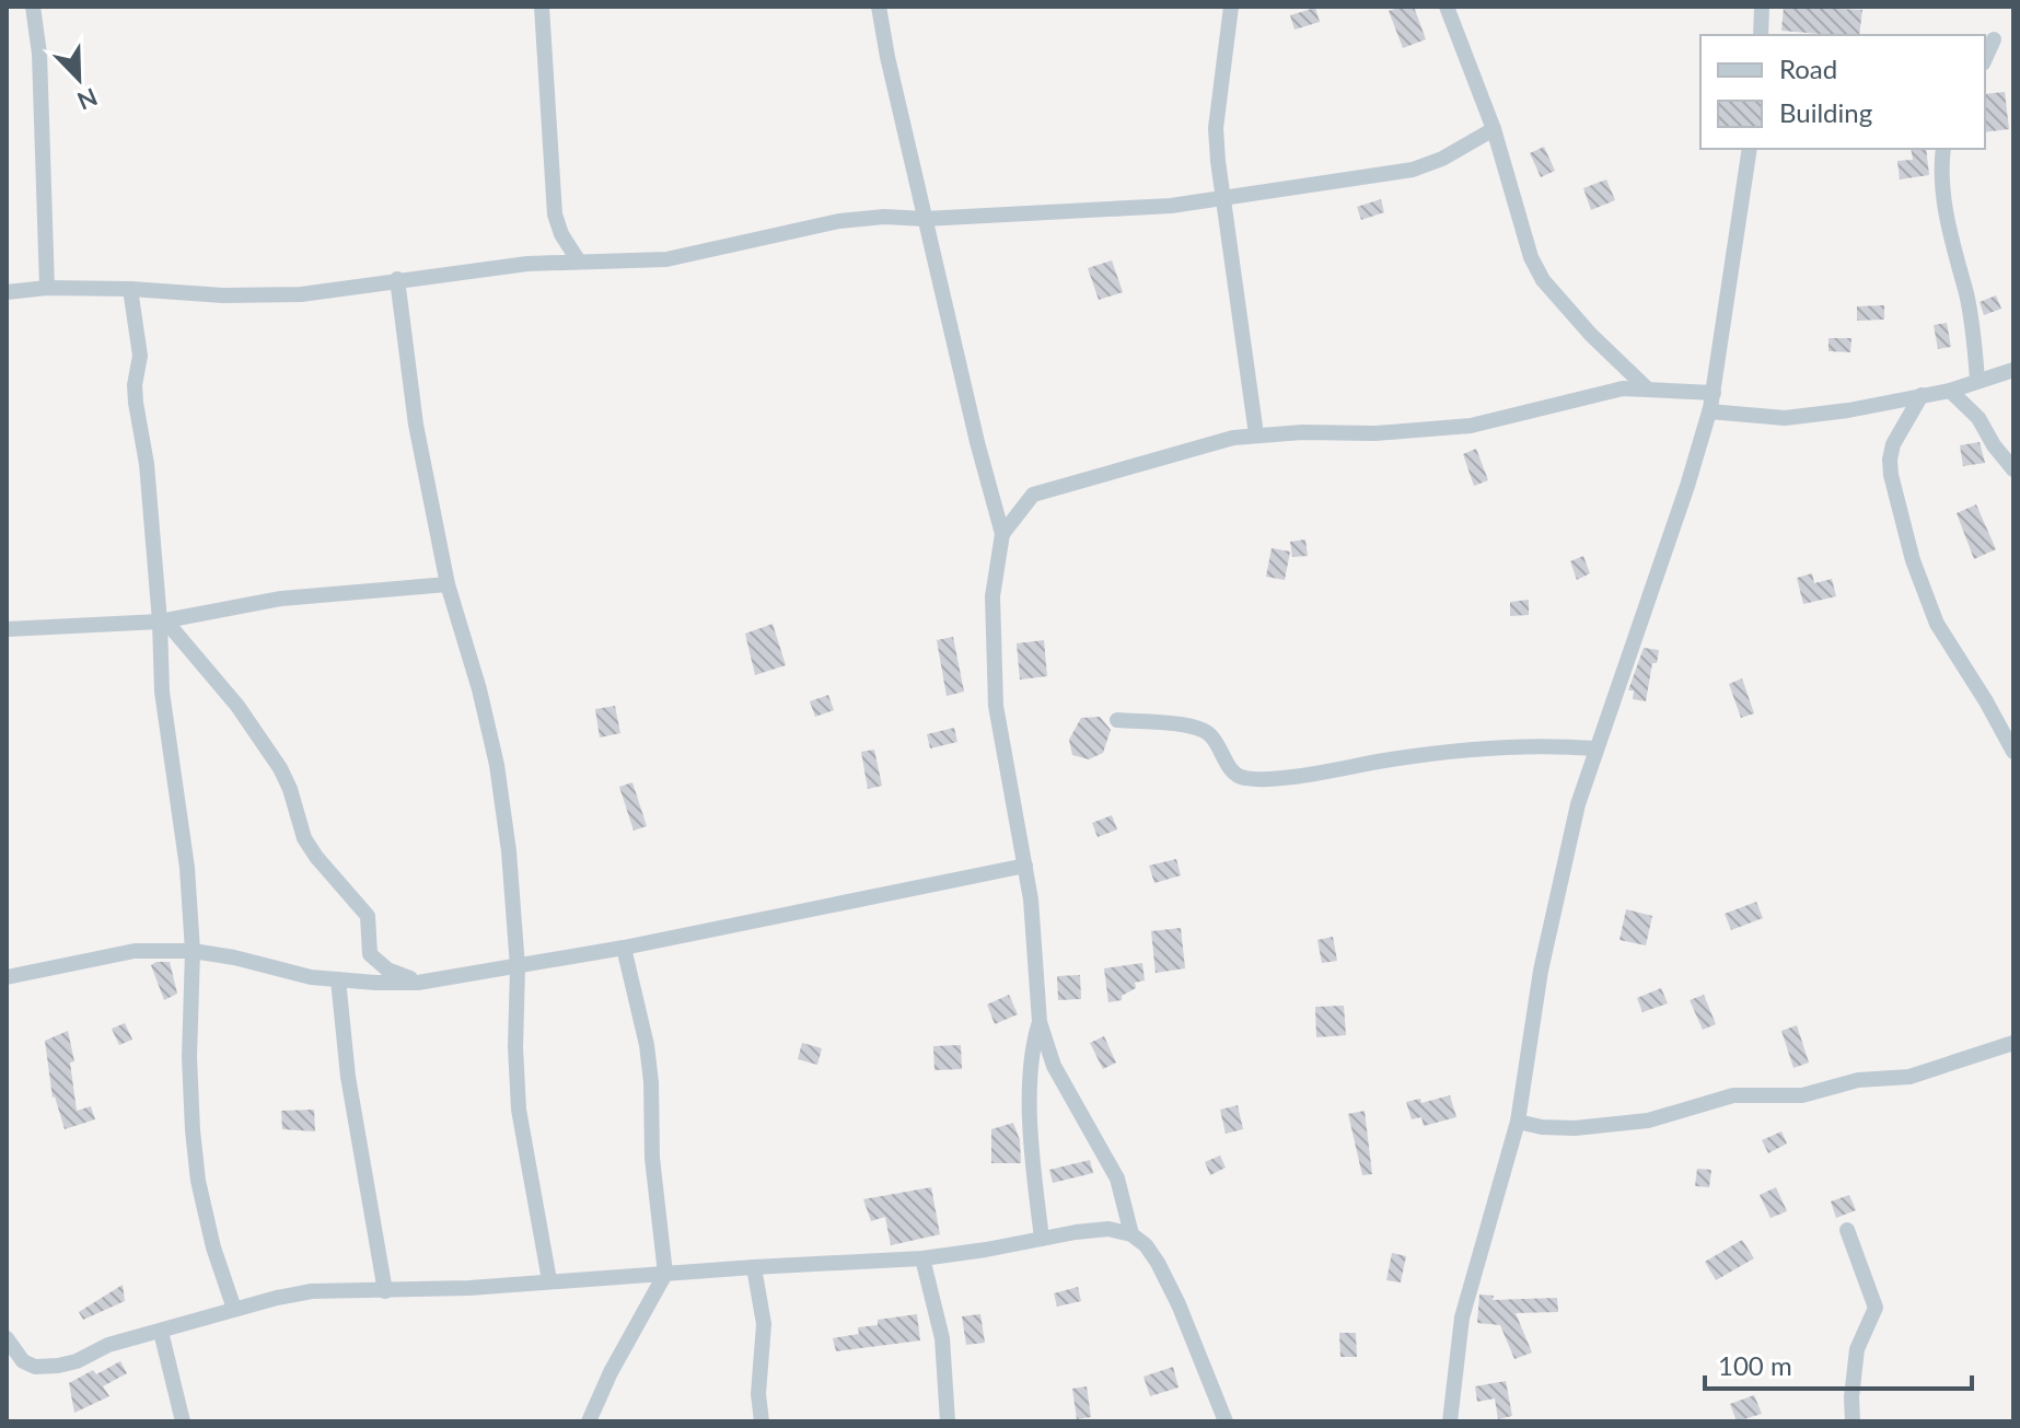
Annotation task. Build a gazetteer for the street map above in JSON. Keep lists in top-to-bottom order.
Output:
{
  "legend": ["Road", "Building"],
  "scale_bar": "100 m",
  "north": "bottom right"
}
